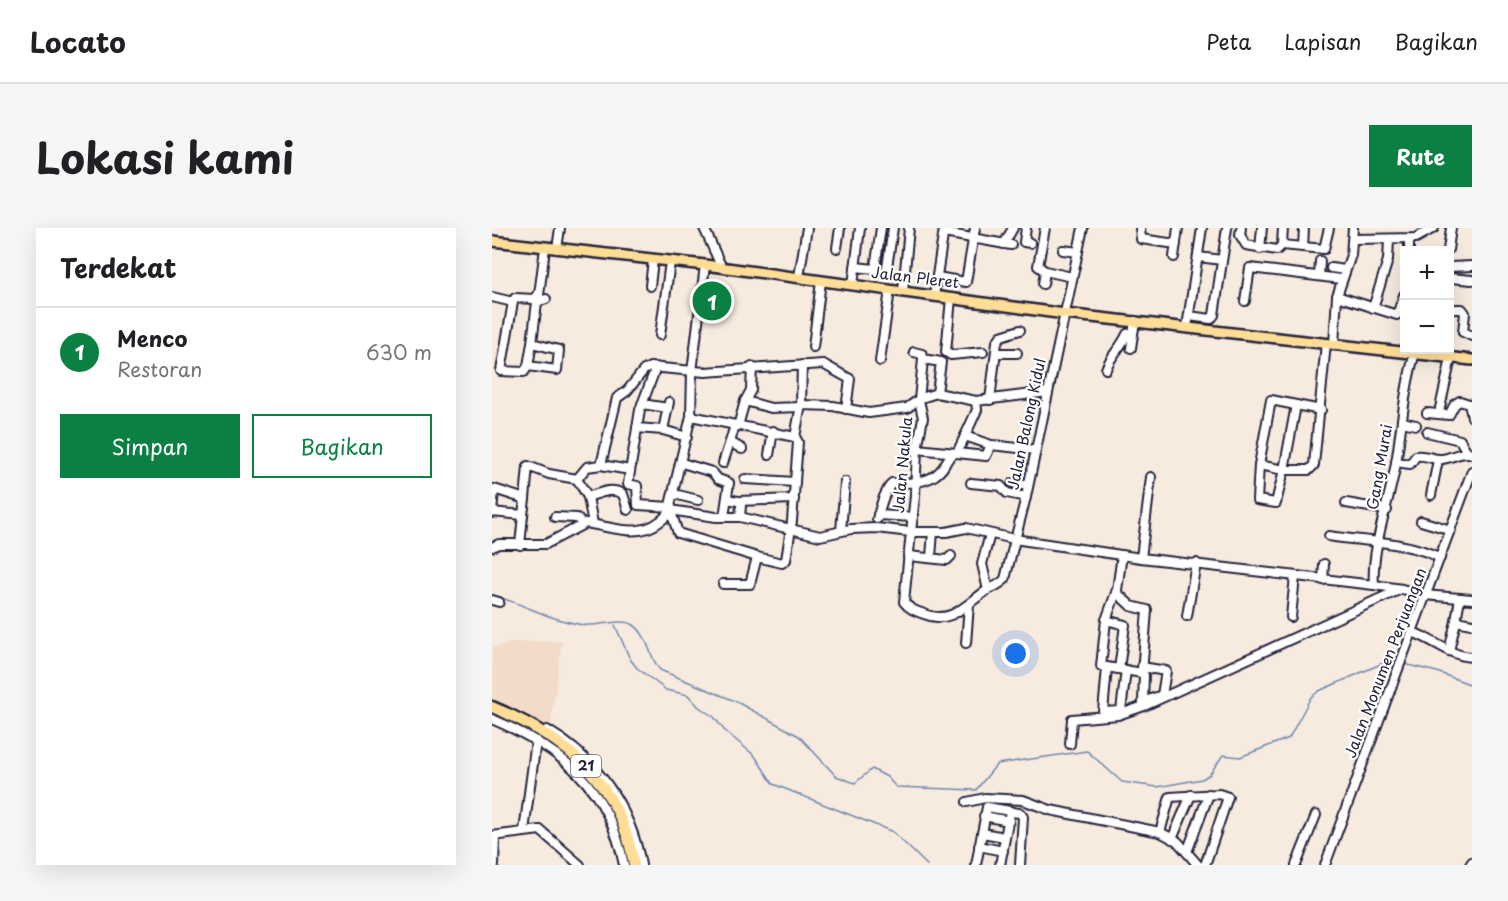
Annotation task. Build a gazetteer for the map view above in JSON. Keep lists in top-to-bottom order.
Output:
{
  "streets": {
    "highway": ["21"],
    "main road": ["Jalan Pleret"],
    "street": [
      "Jalan Balong Kidul",
      "Jalan Nakula",
      "Gang Murai",
      "Jalan Monumen Perjuangan"
    ]
  },
  "crossings": [
    ["Jalan Pleret", "Jalan Balong Kidul"],
    ["Jalan Balong Kidul", "Jalan Nakula"]
  ],
  "page": {
    "header": "Locato",
    "nav": ["Peta", "Lapisan", "Bagikan"],
    "title": "Lokasi kami",
    "buttons": [
      "Rute",
      ["Simpan", "Bagikan"]
    ],
    "heading": "Terdekat",
    "map_buttons": ["+", "−"],
    "pins": "1",
    "list": [
      {
        "mark": "1",
        "name": "Menco",
        "note": "Restoran",
        "value": "630 m"
      }
    ]
  }
}
